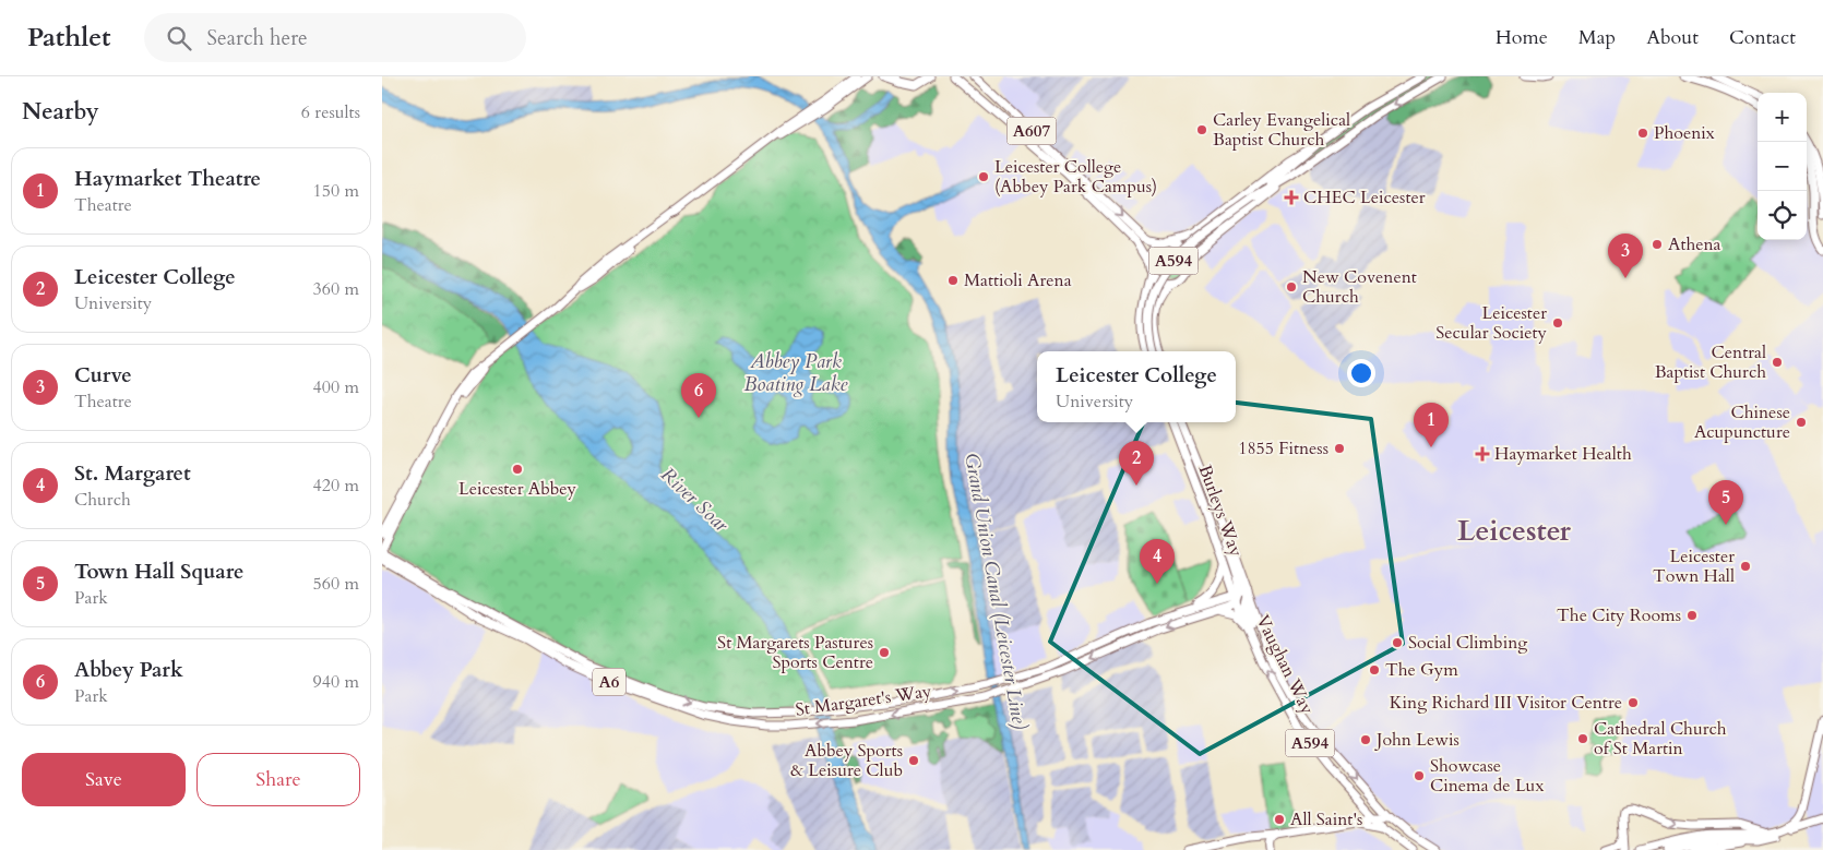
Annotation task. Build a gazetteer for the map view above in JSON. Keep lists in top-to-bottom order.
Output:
{
  "streets": {
    "main road": [
      "A607",
      "A594",
      "Burleys Way",
      "Vaughan Way",
      "A6",
      "St Margaret's Way"
    ]
  },
  "crossings": [
    ["A607", "A594"],
    ["A594", "Burleys Way"],
    ["A594", "Vaughan Way"],
    ["A594", "St Margaret's Way"],
    ["Burleys Way", "Vaughan Way"],
    ["Burleys Way", "A6"],
    ["Burleys Way", "St Margaret's Way"],
    ["A6", "St Margaret's Way"]
  ],
  "districts": ["Leicester"],
  "water": ["Abbey Park Boating Lake", "River Soar", "Grand Union Canal (Leicester Line)"],
  "places": {
    "other": [
      "Carley Evangelical Baptist Church",
      "Phoenix",
      "Leicester College (Abbey Park Campus)",
      "Athena",
      "Mattioli Arena",
      "New Covenent Church",
      "Leicester Secular Society",
      "Central Baptist Church",
      "Chinese Acupuncture",
      "1855 Fitness",
      "Leicester Abbey",
      "Leicester Town Hall",
      "The City Rooms",
      "Social Climbing",
      "St Margarets Pastures Sports Centre",
      "The Gym",
      "King Richard III Visitor Centre",
      "Cathedral Church of St Martin",
      "John Lewis",
      "Abbey Sports & Leisure Club",
      "Showcase Cinema de Lux",
      "All Saint's"
    ],
    "health": ["CHEC Leicester", "Haymarket Health"]
  },
  "page": {
    "header": "Pathlet",
    "search": "Search here",
    "nav": [
      "Home",
      "Map",
      "About",
      "Contact"
    ],
    "heading": ["Nearby", "6 results"],
    "map_buttons": ["+", "−"],
    "list": [
      {
        "mark": "1",
        "name": "Haymarket Theatre",
        "note": "Theatre",
        "value": "150 m"
      },
      {
        "mark": "2",
        "name": "Leicester College",
        "note": "University",
        "value": "360 m"
      },
      {
        "mark": "3",
        "name": "Curve",
        "note": "Theatre",
        "value": "400 m"
      },
      {
        "mark": "4",
        "name": "St. Margaret",
        "note": "Church",
        "value": "420 m"
      },
      {
        "mark": "5",
        "name": "Town Hall Square",
        "note": "Park",
        "value": "560 m"
      },
      {
        "mark": "6",
        "name": "Abbey Park",
        "note": "Park",
        "value": "940 m"
      }
    ],
    "pins": [
      "3",
      "6",
      "1",
      "2",
      "5",
      "4"
    ],
    "popup": ["Leicester College", "University"],
    "buttons": ["Save", "Share"]
  }
}
